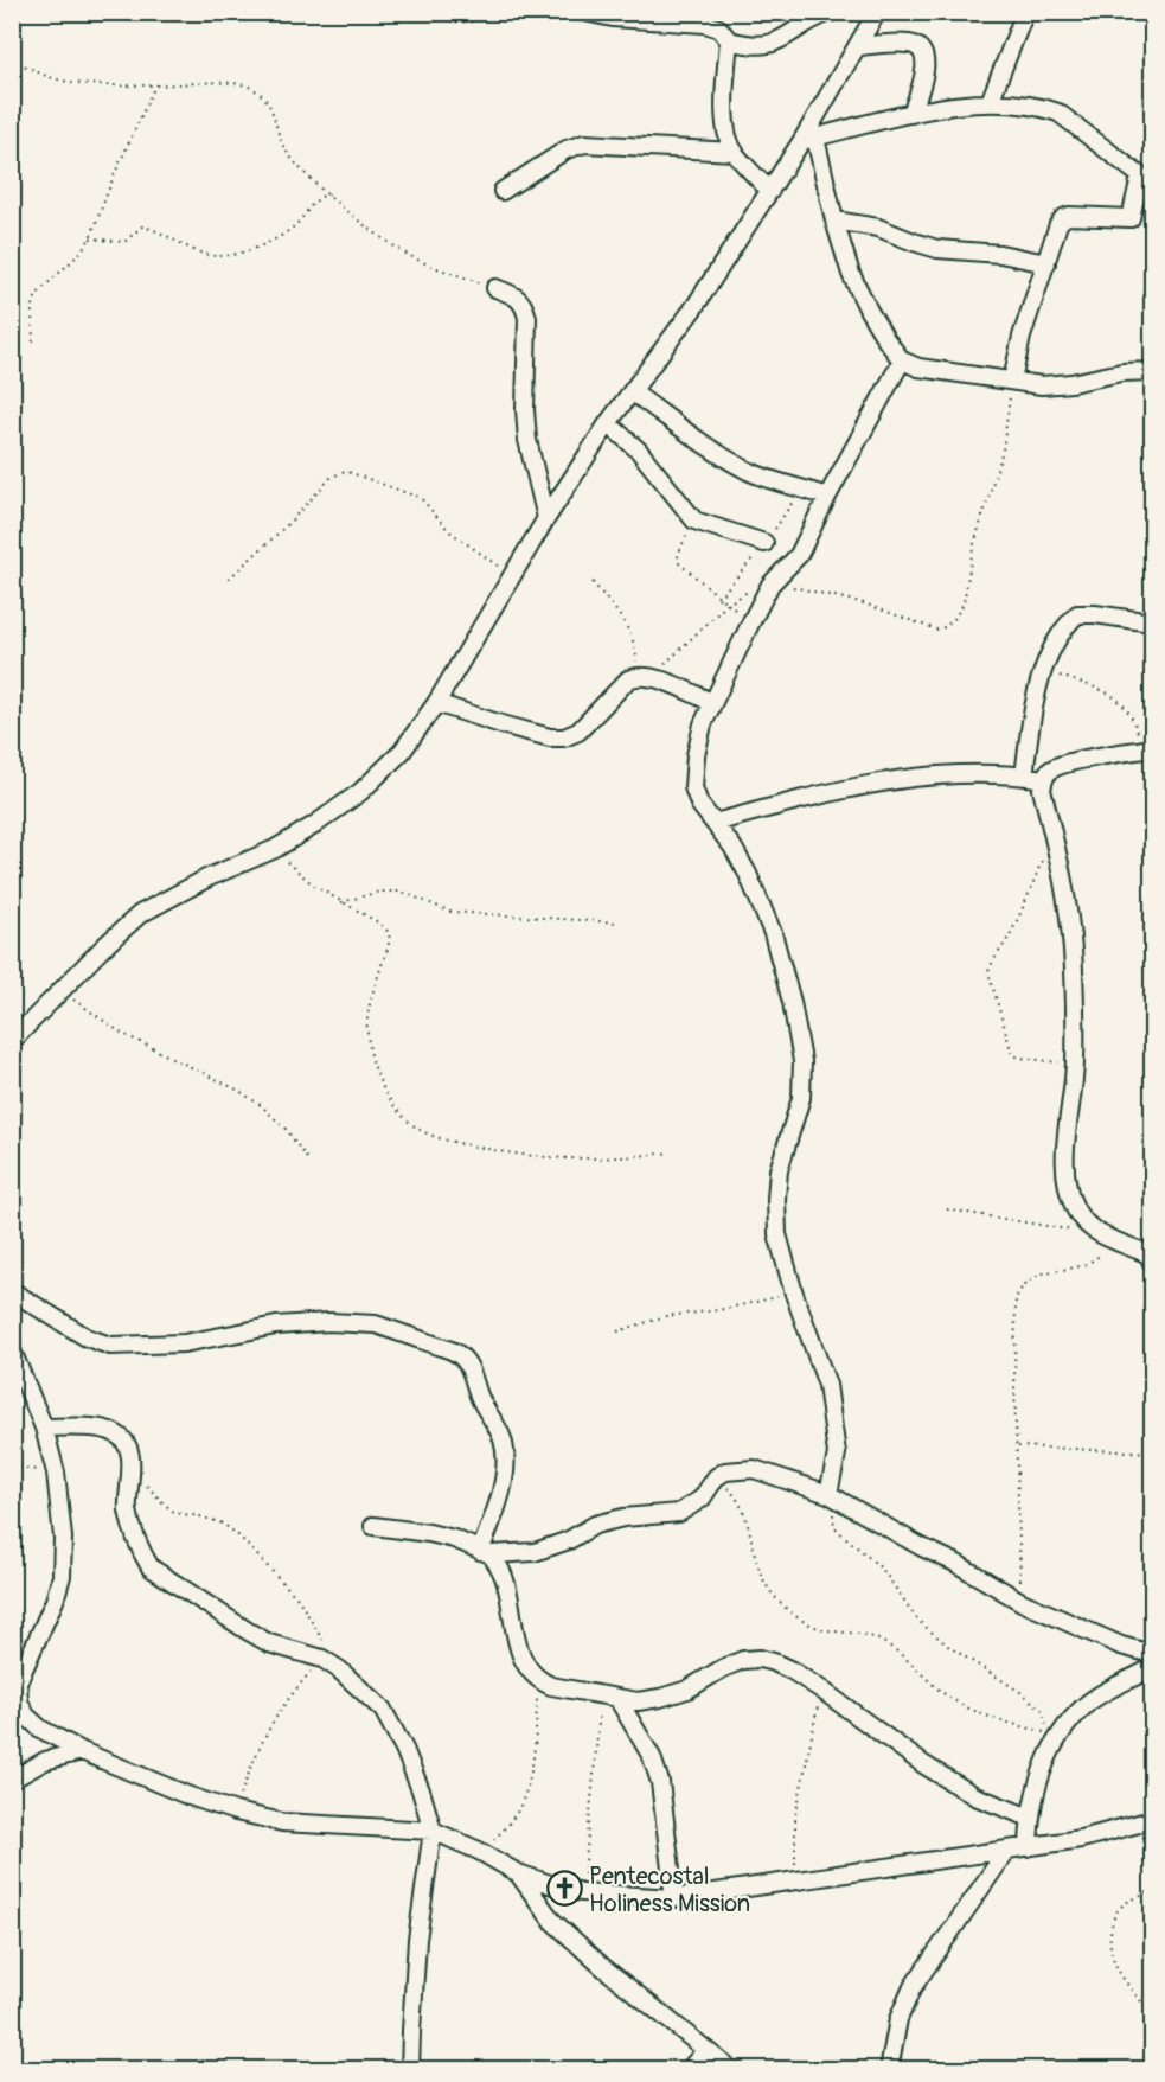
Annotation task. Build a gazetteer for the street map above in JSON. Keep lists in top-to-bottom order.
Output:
{
  "places": {
    "church": ["Pentecostal Holiness Mission"]
  }
}
